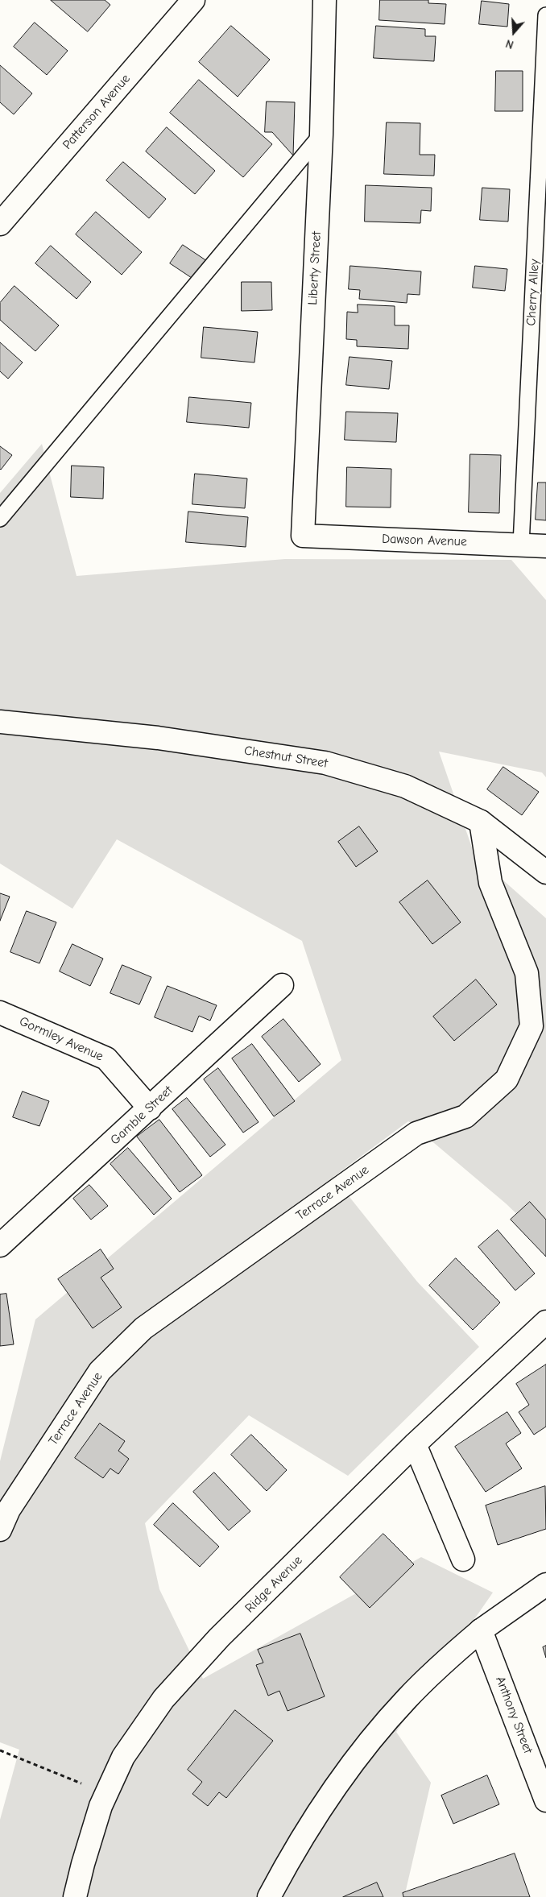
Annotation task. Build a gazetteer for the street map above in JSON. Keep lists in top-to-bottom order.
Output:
{
  "streets": {
    "main road": [
      "Patterson Avenue",
      "Liberty Street",
      "Dawson Avenue",
      "Chestnut Street",
      "Gormley Avenue",
      "Gamble Street",
      "Terrace Avenue",
      "Ridge Avenue",
      "Anthony Street"
    ],
    "lane": ["Cherry Alley"]
  },
  "crossings": [
    ["Liberty Street", "Dawson Avenue"],
    ["Cherry Alley", "Dawson Avenue"],
    ["Chestnut Street", "Terrace Avenue"],
    ["Gormley Avenue", "Gamble Street"]
  ],
  "north": "bottom"
}
